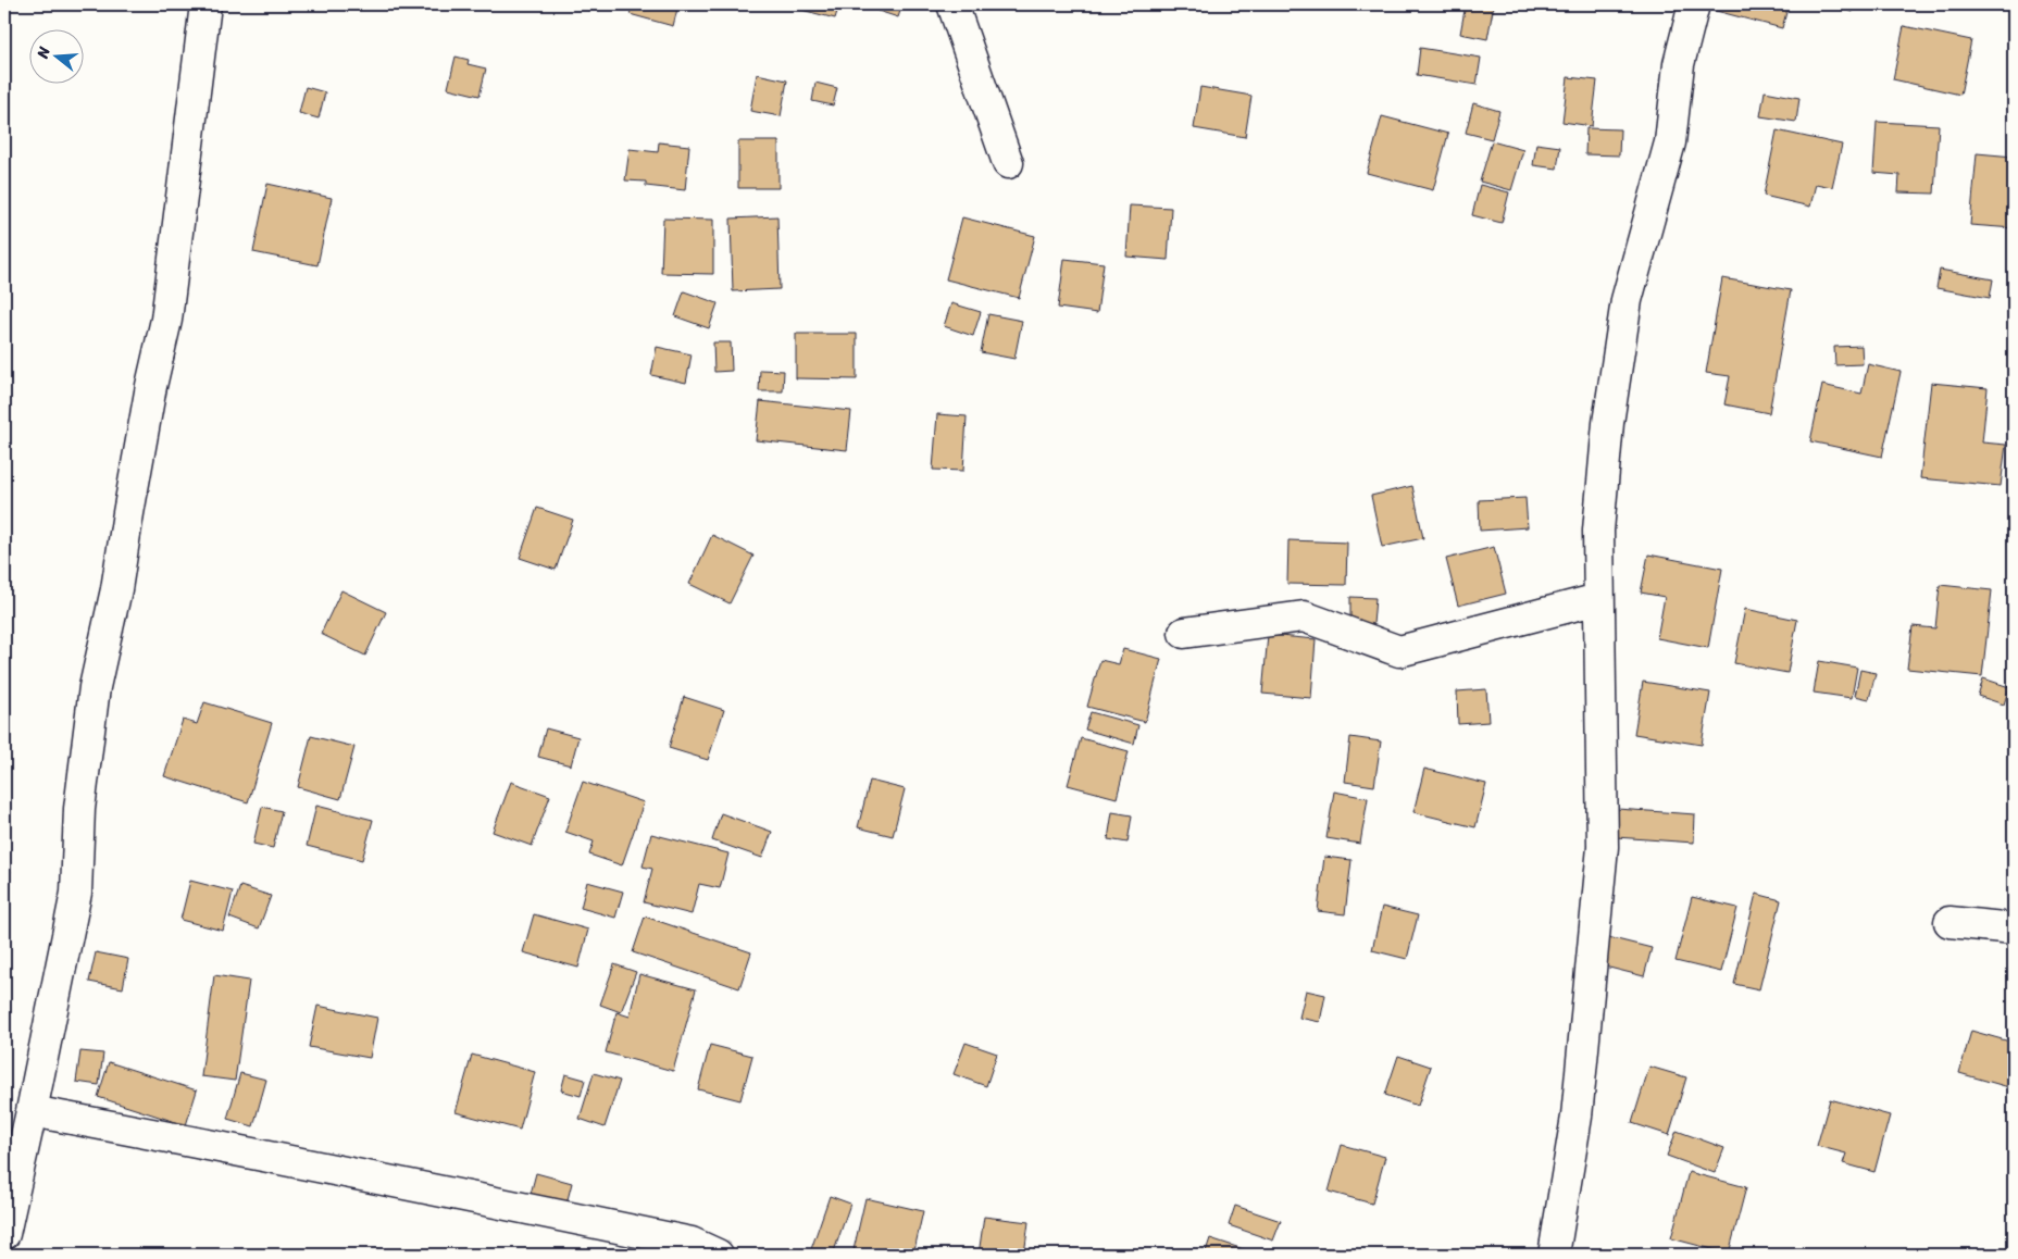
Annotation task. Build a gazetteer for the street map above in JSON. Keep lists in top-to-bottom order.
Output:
{
  "north": "left"
}
